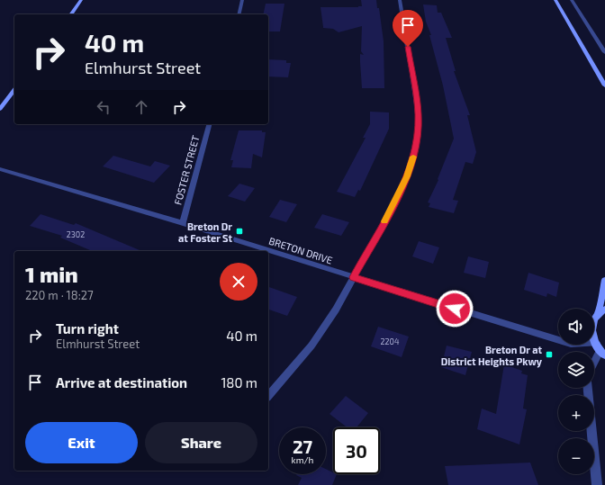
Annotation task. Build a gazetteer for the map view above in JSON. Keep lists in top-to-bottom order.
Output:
{
  "streets": {
    "street": ["FOSTER STREET", "BRETON DRIVE"]
  },
  "crossings": [
    ["FOSTER STREET", "BRETON DRIVE"]
  ],
  "places": {
    "transit": ["Breton Dr at Foster St", "Breton Dr at District Heights Pkwy"]
  },
  "house_numbers": ["2302", "2204"],
  "page": {
    "turn": ["40 m", "Elmhurst Street"],
    "heading": ["1 min", "220 m · 18:27"],
    "map_buttons": ["+", "−"],
    "list": [
      {
        "name": "Turn right",
        "note": "Elmhurst Street",
        "value": "40 m"
      },
      {
        "name": "Arrive at destination",
        "value": "180 m"
      }
    ],
    "buttons": ["Exit", "Share"],
    "speed": "27 km/h",
    "limit": "30"
  }
}
